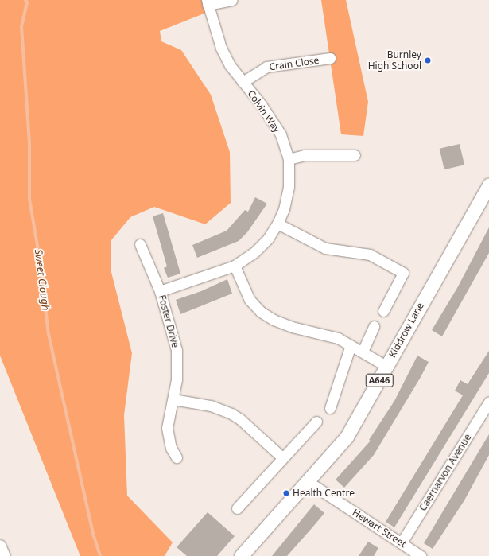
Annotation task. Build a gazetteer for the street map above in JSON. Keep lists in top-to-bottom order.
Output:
{
  "streets": {
    "main road": ["Kiddrow Lane", "A646"],
    "street": [
      "Crain Close",
      "Colvin Way",
      "Foster Drive",
      "Caernarvon Avenue",
      "Hewart Street"
    ]
  },
  "crossings": [
    ["Crain Close", "Colvin Way"],
    ["Colvin Way", "Foster Drive"],
    ["Kiddrow Lane", "Hewart Street"],
    ["Caernarvon Avenue", "Hewart Street"]
  ],
  "water": ["Sweet Clough"],
  "places": ["Burnley High School", "Health Centre"]
}
